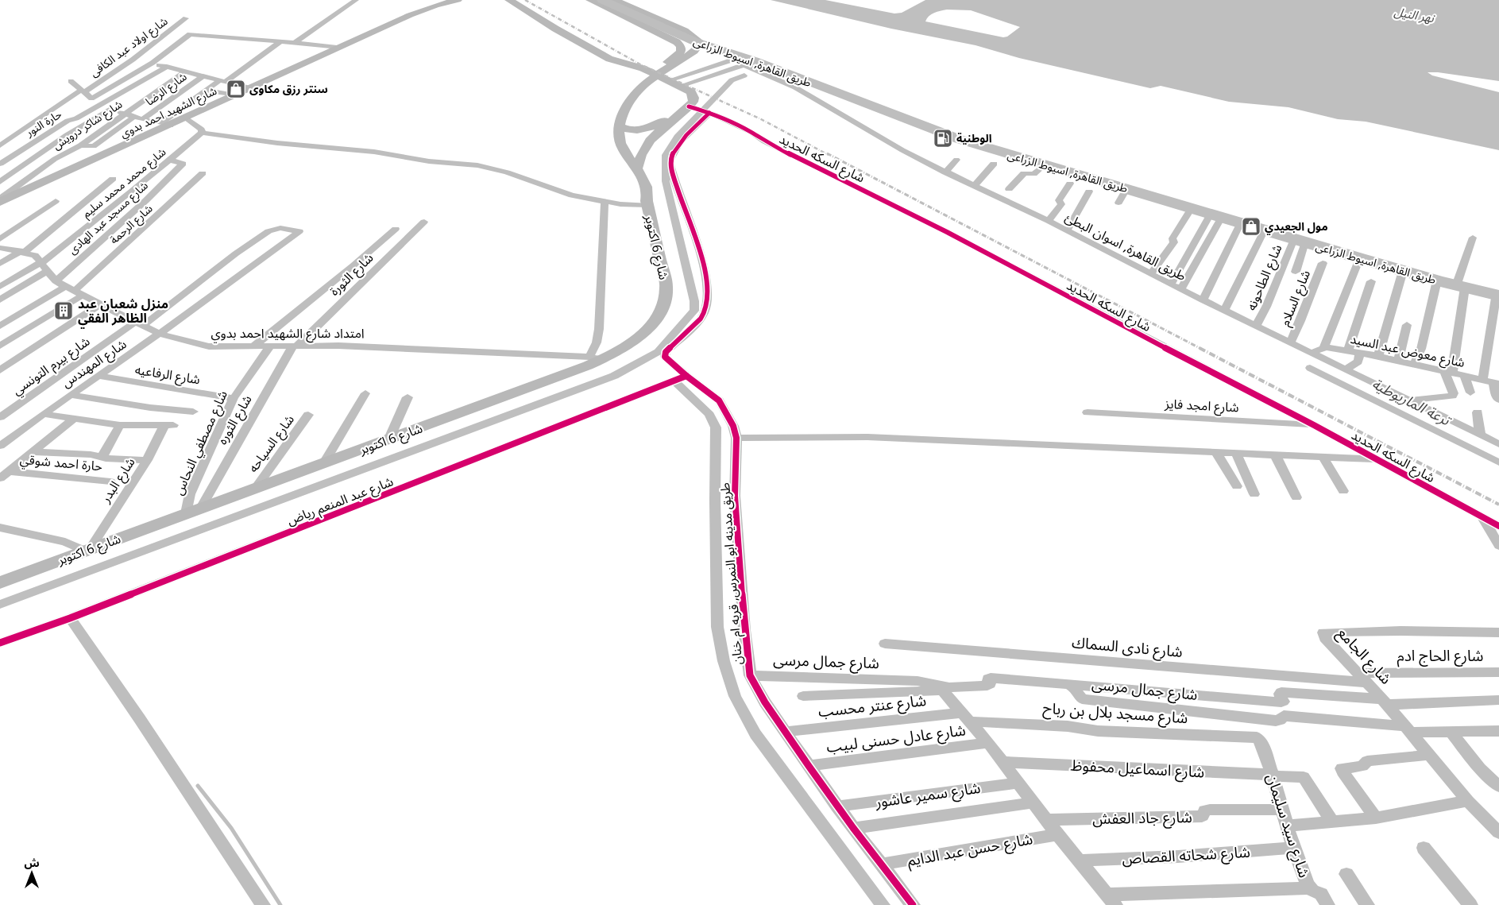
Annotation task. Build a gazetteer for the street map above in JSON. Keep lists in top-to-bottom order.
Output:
{
  "streets": {
    "highway": ["طريق القاهرة, اسيوط الزراعى"],
    "main road": ["شارع الشهيد احمد بدوي", "شارع 6 اكتوبر"],
    "street": [
      "شارع اولاد عبد الكافى",
      "شارع الرضا",
      "حارة النور",
      "شارع شاكر درويش",
      "شارع السكه الحديد",
      "شارع محمد محمد سليم",
      "شارع مسجد عبد الهادى",
      "شارع الرحمة",
      "طريق القاهرة, اسوان البطئ",
      "شارع الثورة",
      "شارع الطاحونه",
      "شارع السلام",
      "امتداد شارع الشهيد احمد بدوي",
      "شارع معوض عبد السيد",
      "شارع المهندس",
      "شارع بيرم التونسي",
      "شارع الرفاعيه",
      "شارع امجد فايز",
      "شارع الثوره",
      "شارع مصطفي النحاس",
      "شارع السياحه",
      "حارة احمد شوقي",
      "شارع البدر",
      "شارع عبد المنعم رياض",
      "طريق مدينه ابو النمرس, قريه ام خنان",
      "شارع نادى السماك",
      "شارع الجامع",
      "شارع الحاج ادم",
      "شارع جمال مرسى",
      "شارع عنتر محسب",
      "شارع مسجد بلال بن رباح",
      "شارع عادل حسنى لبيب",
      "شارع اسماعيل محفوظ",
      "شارع سمير عاشور",
      "شارع جاد العفش",
      "شارع سيد سليمان",
      "شارع حسن عبد الدايم",
      "شارع شحاته القصاص"
    ]
  },
  "crossings": [
    ["طريق القاهرة, اسيوط الزراعى", "طريق القاهرة, اسوان البطئ"],
    ["طريق القاهرة, اسيوط الزراعى", "شارع الطاحونه"],
    ["شارع الشهيد احمد بدوي", "شارع شاكر درويش"],
    ["شارع السكه الحديد", "شارع امجد فايز"],
    ["شارع السكه الحديد", "طريق مدينه ابو النمرس, قريه ام خنان"],
    ["شارع محمد محمد سليم", "شارع مسجد عبد الهادى"],
    ["شارع محمد محمد سليم", "امتداد شارع الشهيد احمد بدوي"],
    ["شارع مسجد عبد الهادى", "امتداد شارع الشهيد احمد بدوي"],
    ["شارع الرحمة", "امتداد شارع الشهيد احمد بدوي"],
    ["طريق القاهرة, اسوان البطئ", "شارع الطاحونه"],
    ["طريق القاهرة, اسوان البطئ", "شارع السلام"],
    ["شارع 6 اكتوبر", "امتداد شارع الشهيد احمد بدوي"],
    ["شارع 6 اكتوبر", "شارع الثوره"],
    ["شارع 6 اكتوبر", "شارع مصطفي النحاس"],
    ["شارع 6 اكتوبر", "شارع السياحه"],
    ["شارع 6 اكتوبر", "شارع البدر"],
    ["شارع الثورة", "امتداد شارع الشهيد احمد بدوي"],
    ["شارع الثورة", "شارع الثوره"],
    ["امتداد شارع الشهيد احمد بدوي", "شارع المهندس"],
    ["امتداد شارع الشهيد احمد بدوي", "شارع بيرم التونسي"],
    ["امتداد شارع الشهيد احمد بدوي", "شارع الثوره"],
    ["امتداد شارع الشهيد احمد بدوي", "شارع مصطفي النحاس"],
    ["شارع المهندس", "شارع بيرم التونسي"],
    ["شارع المهندس", "شارع الرفاعيه"],
    ["شارع الرفاعيه", "شارع مصطفي النحاس"],
    ["شارع عبد المنعم رياض", "طريق مدينه ابو النمرس, قريه ام خنان"],
    ["طريق مدينه ابو النمرس, قريه ام خنان", "شارع جمال مرسى"],
    ["طريق مدينه ابو النمرس, قريه ام خنان", "شارع عنتر محسب"],
    ["طريق مدينه ابو النمرس, قريه ام خنان", "شارع عادل حسنى لبيب"],
    ["طريق مدينه ابو النمرس, قريه ام خنان", "شارع سمير عاشور"],
    ["طريق مدينه ابو النمرس, قريه ام خنان", "شارع حسن عبد الدايم"],
    ["شارع نادى السماك", "شارع الجامع"],
    ["شارع نادى السماك", "شارع الحاج ادم"],
    ["شارع الجامع", "شارع الحاج ادم"],
    ["شارع الجامع", "شارع جمال مرسى"],
    ["شارع عنتر محسب", "شارع مسجد بلال بن رباح"],
    ["شارع مسجد بلال بن رباح", "شارع سيد سليمان"],
    ["شارع اسماعيل محفوظ", "شارع سيد سليمان"],
    ["شارع جاد العفش", "شارع سيد سليمان"],
    ["شارع سيد سليمان", "شارع شحاته القصاص"]
  ],
  "water": ["نهر النيل", "ترعة الماريوطية"],
  "places": {
    "shop": ["سنتر رزق مكاوى", "مول الجعيدي"],
    "fuel station": ["الوطنية"],
    "building": ["منزل شعبان عبد الظاهر الفقي"]
  },
  "north": "top"
}
